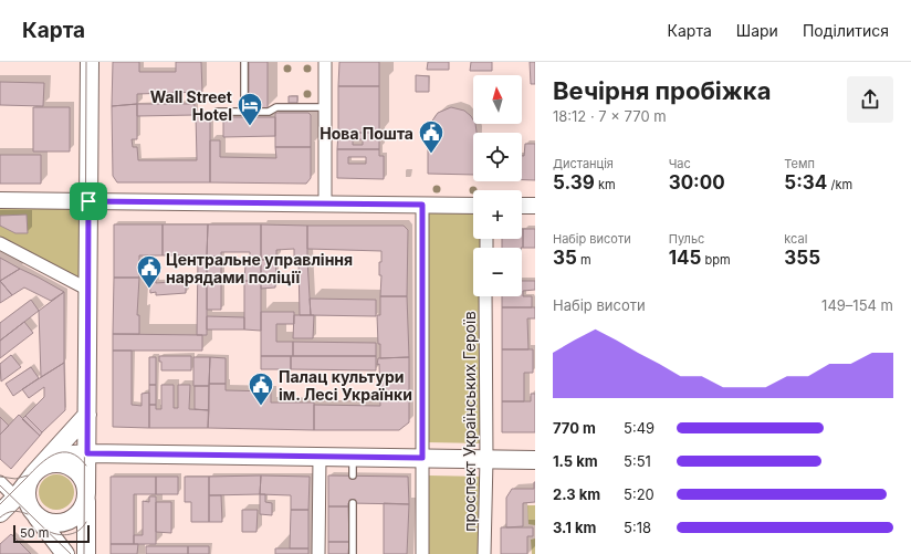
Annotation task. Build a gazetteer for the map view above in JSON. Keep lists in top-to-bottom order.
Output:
{
  "streets": {
    "street": ["проспект Українських Героїв"]
  },
  "places": {
    "hotel": ["Wall Street Hotel"],
    "public building": ["Нова Пошта", "Центральне управління нарядами поліції", "Палац культури ім. Лесі Українки"]
  },
  "scale_bar": "50 m",
  "north": "top",
  "page": {
    "header": "Карта",
    "nav": ["Карта", "Шари", "Поділитися"],
    "heading": ["Вечірня пробіжка", "18:12 · 7 × 770 m"],
    "map_buttons": ["+", "−"],
    "stats": [
      ["Дистанція", "5.39 km"],
      ["Час", "30:00"],
      ["Темп", "5:34 /km"],
      ["Набір висоти", "35 m"],
      ["Пульс", "145 bpm"],
      ["kcal", "355"]
    ],
    "chart": ["Набір висоти", "149–154 m"],
    "list": [
      {
        "name": "770 m",
        "note": "5:49"
      },
      {
        "name": "1.5 km",
        "note": "5:51"
      },
      {
        "name": "2.3 km",
        "note": "5:20"
      },
      {
        "name": "3.1 km",
        "note": "5:18"
      }
    ],
    "scale": "50 m"
  }
}
